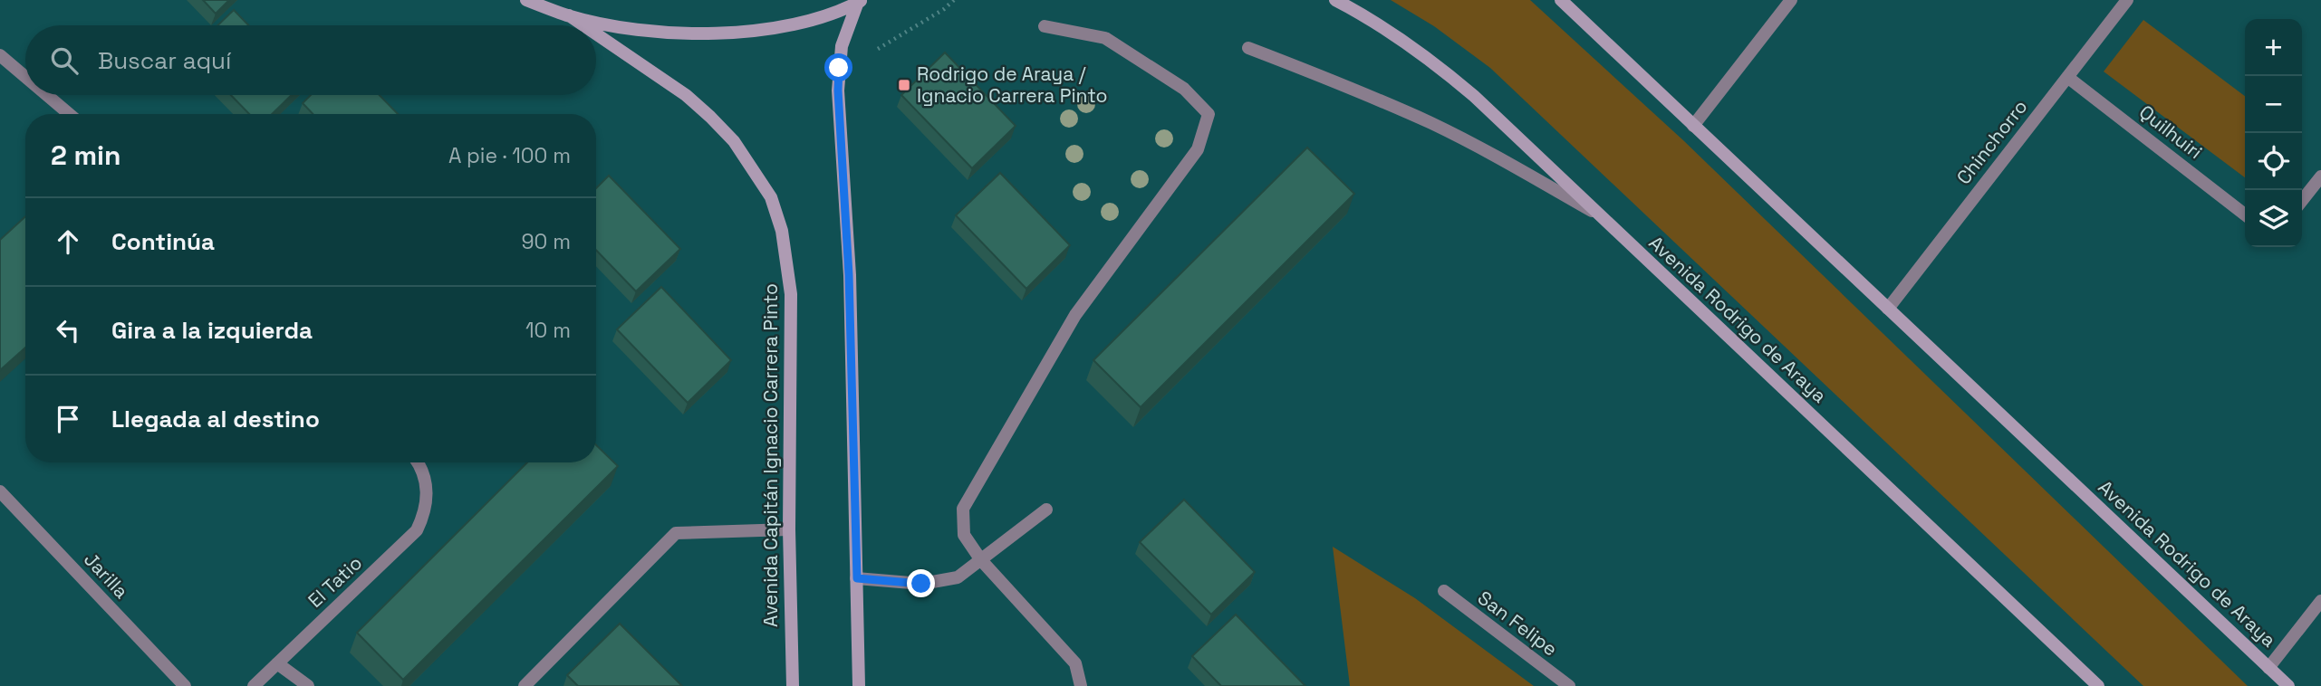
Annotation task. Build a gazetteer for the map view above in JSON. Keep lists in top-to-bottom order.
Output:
{
  "streets": {
    "main road": ["Avenida Rodrigo de Araya", "Avenida Capitán Ignacio Carrera Pinto"],
    "street": [
      "Quilhuiri",
      "Chinchorro",
      "Jarilla",
      "El Tatio",
      "San Felipe"
    ]
  },
  "crossings": [
    ["Quilhuiri", "Chinchorro"],
    ["Chinchorro", "Avenida Rodrigo de Araya"]
  ],
  "places": {
    "transit": ["Rodrigo de Araya / Ignacio Carrera Pinto"]
  },
  "page": {
    "map_buttons": ["+", "−"],
    "search": "Buscar aquí",
    "heading": ["2 min", "A pie · 100 m"],
    "list": [
      ["Continúa", "90 m"],
      ["Gira a la izquierda", "10 m"],
      "Llegada al destino"
    ]
  }
}
